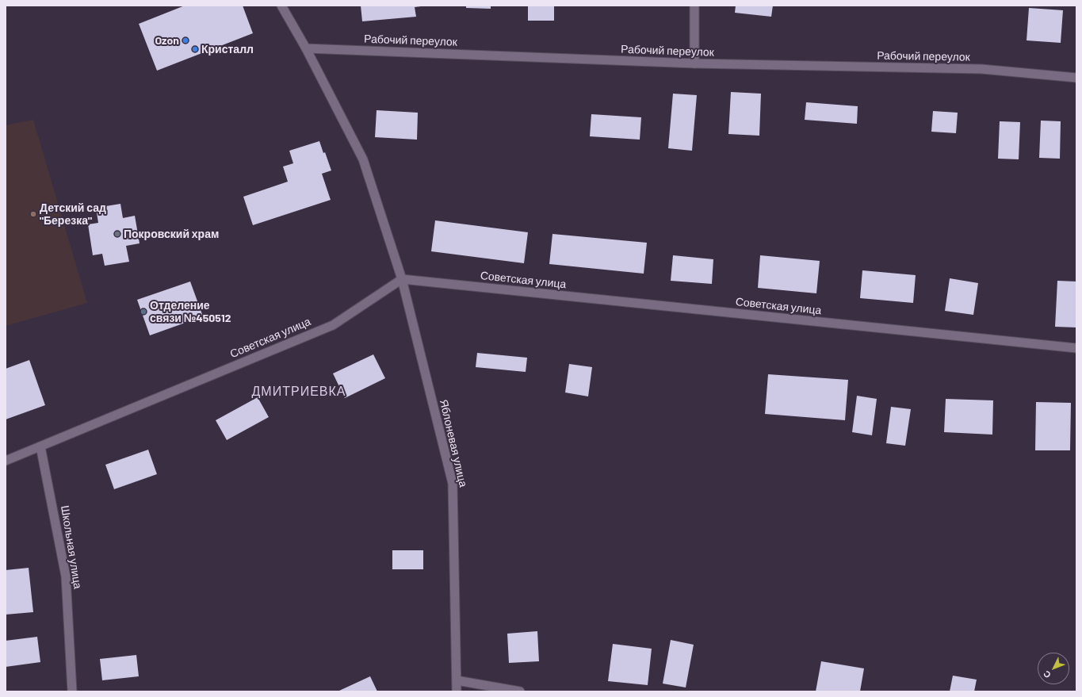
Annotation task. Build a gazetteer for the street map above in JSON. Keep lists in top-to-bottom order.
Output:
{
  "streets": {
    "street": [
      "Рабочий переулок",
      "Советская улица",
      "Яблоневая улица",
      "Школьная улица"
    ]
  },
  "crossings": [
    ["Рабочий переулок", "Яблоневая улица"],
    ["Советская улица", "Яблоневая улица"],
    ["Советская улица", "Школьная улица"]
  ],
  "districts": ["ДМИТРИЕВКА"],
  "places": [
    "Ozon",
    "Кристалл",
    "Детский сад \"Березка\"",
    "Покровский храм",
    "Отделение связи №450512"
  ],
  "north": "bottom left"
}
